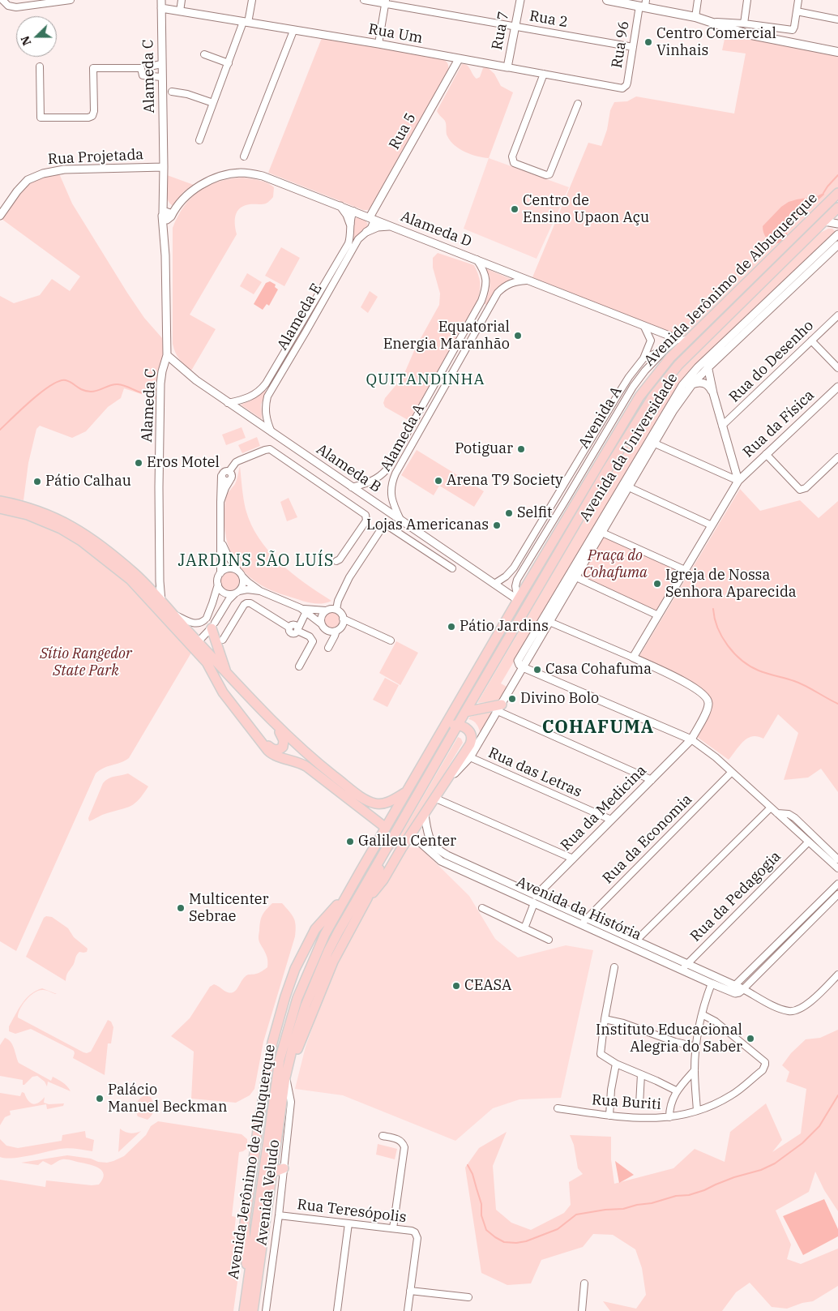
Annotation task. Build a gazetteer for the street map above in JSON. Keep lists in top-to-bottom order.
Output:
{
  "streets": {
    "main road": ["Avenida Jerônimo de Albuquerque", "Avenida da Universidade"],
    "street": [
      "Rua 2",
      "Rua 7",
      "Rua Um",
      "Rua 96",
      "Alameda C",
      "Rua 5",
      "Rua Projetada",
      "Alameda D",
      "Alameda E",
      "Rua do Desenho",
      "Avenida A",
      "Rua da Física",
      "Alameda A",
      "Alameda B",
      "Rua das Letras",
      "Rua da Medicina",
      "Rua da Economia",
      "Rua da Pedagogia",
      "Avenida da História",
      "Rua Buriti",
      "Avenida Veludo",
      "Rua Teresópolis"
    ]
  },
  "crossings": [
    ["Rua 2", "Rua 7"],
    ["Rua 2", "Rua 96"],
    ["Rua 7", "Rua Um"],
    ["Rua Um", "Rua 96"],
    ["Rua Um", "Alameda C"],
    ["Rua Um", "Rua 5"],
    ["Alameda C", "Rua Projetada"],
    ["Alameda C", "Alameda D"],
    ["Alameda C", "Alameda B"],
    ["Rua 5", "Alameda D"],
    ["Rua 5", "Alameda E"],
    ["Alameda D", "Avenida Jerônimo de Albuquerque"],
    ["Alameda D", "Alameda E"],
    ["Alameda D", "Avenida A"],
    ["Alameda D", "Alameda A"],
    ["Avenida Jerônimo de Albuquerque", "Avenida A"],
    ["Avenida Jerônimo de Albuquerque", "Avenida da Universidade"],
    ["Avenida Jerônimo de Albuquerque", "Alameda B"],
    ["Avenida Jerônimo de Albuquerque", "Avenida Veludo"],
    ["Alameda E", "Alameda B"],
    ["Avenida A", "Alameda B"],
    ["Rua da Física", "Rua da Medicina"],
    ["Alameda A", "Alameda B"],
    ["Avenida da Universidade", "Rua das Letras"],
    ["Avenida da Universidade", "Avenida da História"],
    ["Rua das Letras", "Rua da Medicina"],
    ["Rua da Medicina", "Avenida da História"],
    ["Rua da Economia", "Avenida da História"],
    ["Rua da Pedagogia", "Avenida da História"],
    ["Avenida Veludo", "Rua Teresópolis"]
  ],
  "districts": ["QUITANDINHA", "JARDINS SÃO LUÍS", "COHAFUMA"],
  "parks": ["Praça do Cohafuma", "Sítio Rangedor State Park"],
  "places": [
    "Centro Comercial Vinhais",
    "Centro de Ensino Upaon Açu",
    "Equatorial Energia Maranhão",
    "Potiguar",
    "Eros Motel",
    "Arena T9 Society",
    "Pátio Calhau",
    "Selfit",
    "Lojas Americanas",
    "Igreja de Nossa Senhora Aparecida",
    "Pátio Jardins",
    "Casa Cohafuma",
    "Divino Bolo",
    "Galileu Center",
    "Multicenter Sebrae",
    "CEASA",
    "Instituto Educacional Alegria do Saber",
    "Palácio Manuel Beckman"
  ],
  "north": "left"
}
